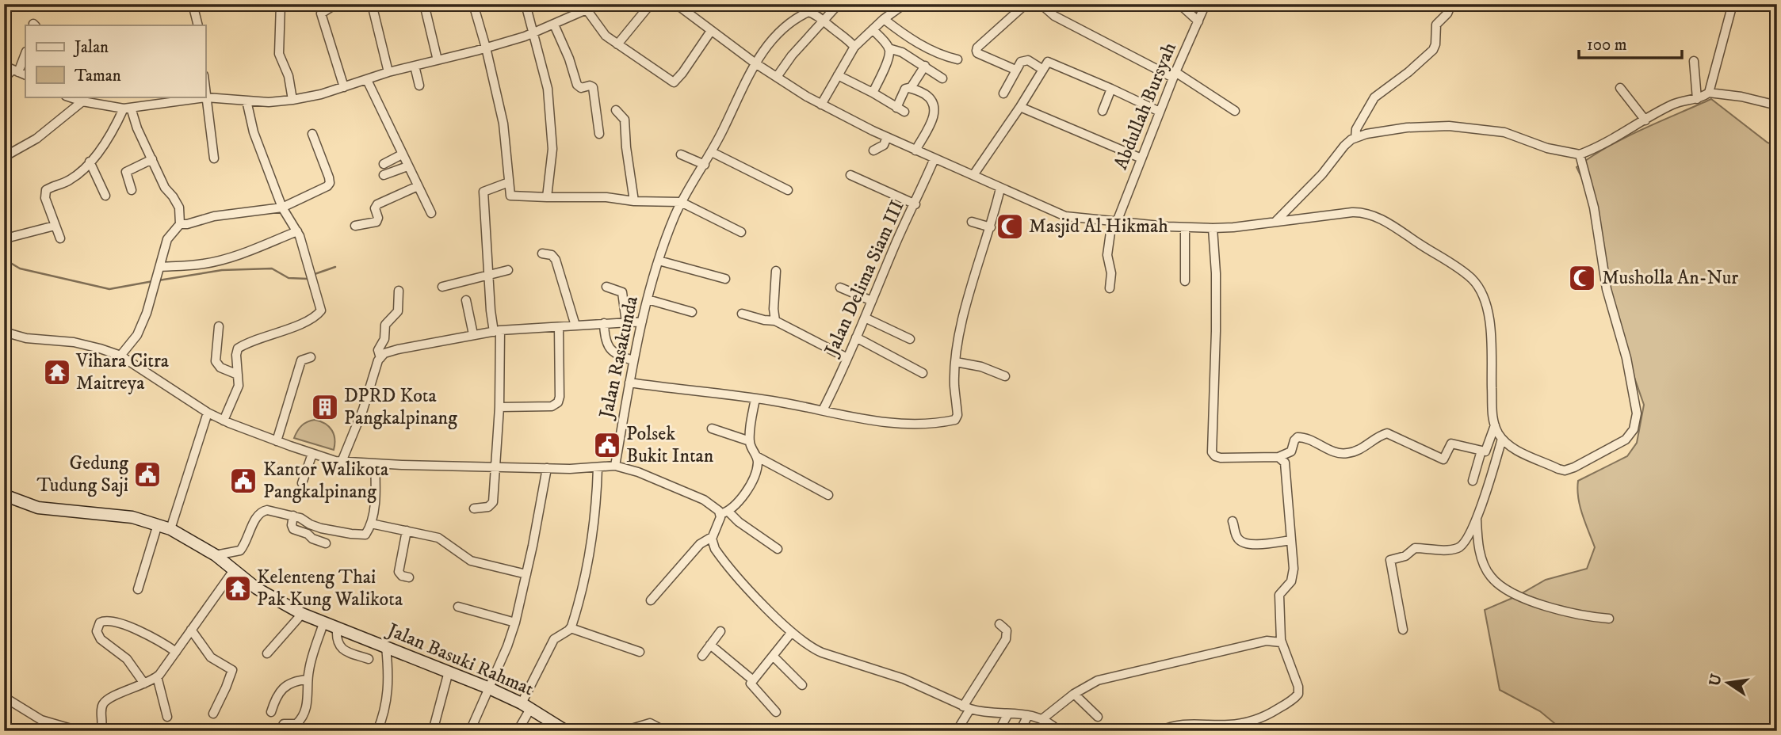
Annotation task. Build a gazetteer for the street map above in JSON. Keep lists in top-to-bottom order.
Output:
{
  "streets": {
    "street": [
      "Abdullah Bursyah",
      "Jalan Delima Siam III",
      "Jalan Rasakunda",
      "Jalan Basuki Rahmat"
    ]
  },
  "places": {
    "mosque": ["Masjid Al Hikmah", "Musholla An-Nur"],
    "temple": ["Vihara Citra Maitreya", "Kelenteng Thai Pak Kung Walikota"],
    "building": ["DPRD Kota Pangkalpinang"],
    "public building": ["Polsek Bukit Intan", "Gedung Tudung Saji", "Kantor Walikota Pangkalpinang"]
  },
  "legend": ["Jalan", "Taman"],
  "scale_bar": "100 m",
  "north": "left"
}
